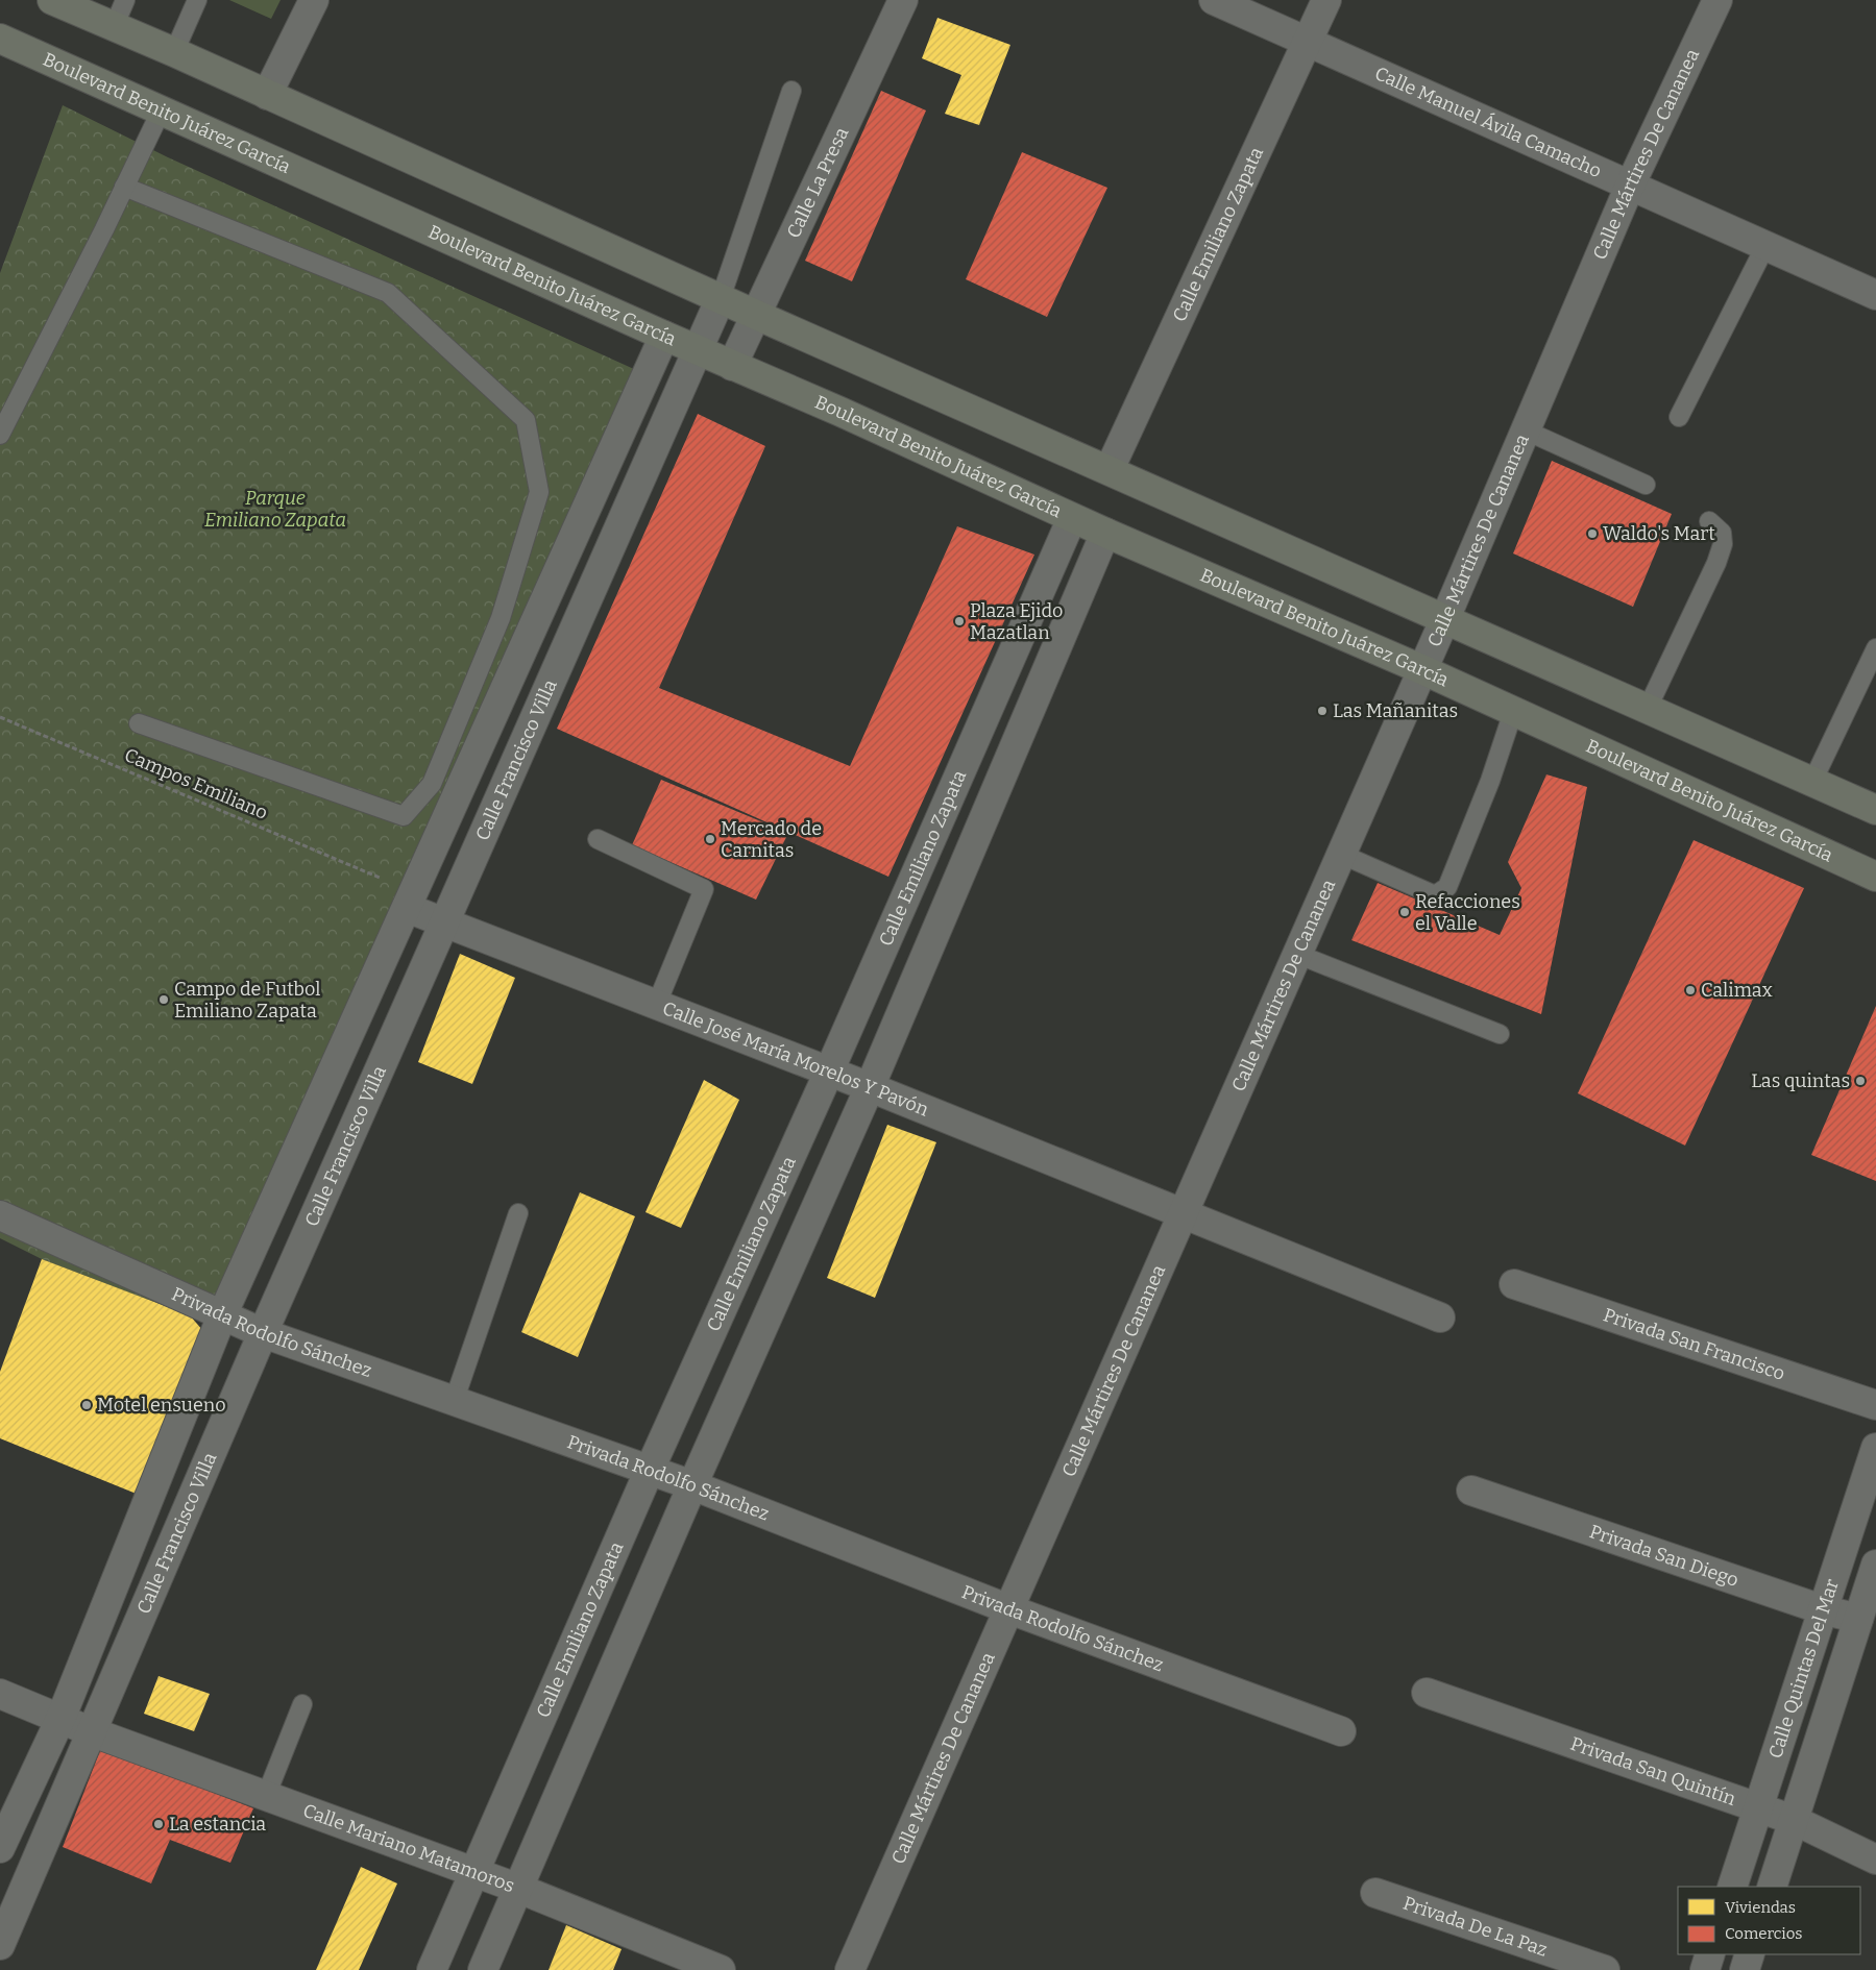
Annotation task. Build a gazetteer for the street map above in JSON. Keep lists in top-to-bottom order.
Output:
{
  "streets": {
    "main road": ["Boulevard Benito Juárez García"],
    "street": [
      "Calle Manuel Ávila Camacho",
      "Calle Mártires De Cananea",
      "Calle La Presa",
      "Calle Emiliano Zapata",
      "Calle Francisco Villa",
      "Calle José María Morelos Y Pavón",
      "Privada Rodolfo Sánchez",
      "Privada San Francisco",
      "Privada San Diego",
      "Calle Quintas Del Mar",
      "Privada San Quintín",
      "Calle Mariano Matamoros",
      "Privada De La Paz"
    ],
    "path": ["Campos Emiliano"]
  },
  "crossings": [
    ["Boulevard Benito Juárez García", "Calle Mártires De Cananea"],
    ["Boulevard Benito Juárez García", "Calle La Presa"],
    ["Boulevard Benito Juárez García", "Calle Emiliano Zapata"],
    ["Boulevard Benito Juárez García", "Calle Francisco Villa"],
    ["Calle Manuel Ávila Camacho", "Calle Mártires De Cananea"],
    ["Calle Manuel Ávila Camacho", "Calle Emiliano Zapata"],
    ["Calle Mártires De Cananea", "Calle José María Morelos Y Pavón"],
    ["Calle Mártires De Cananea", "Privada Rodolfo Sánchez"],
    ["Calle Emiliano Zapata", "Calle José María Morelos Y Pavón"],
    ["Calle Emiliano Zapata", "Privada Rodolfo Sánchez"],
    ["Calle Emiliano Zapata", "Calle Mariano Matamoros"],
    ["Calle Francisco Villa", "Calle José María Morelos Y Pavón"],
    ["Calle Francisco Villa", "Privada Rodolfo Sánchez"],
    ["Calle Francisco Villa", "Calle Mariano Matamoros"],
    ["Privada San Diego", "Calle Quintas Del Mar"],
    ["Calle Quintas Del Mar", "Privada San Quintín"]
  ],
  "parks": ["Parque Emiliano Zapata"],
  "places": [
    "Waldo's Mart",
    "Plaza Ejido Mazatlan",
    "Las Mañanitas",
    "Mercado de Carnitas",
    "Refacciones el Valle",
    "Calimax",
    "Campo de Futbol Emiliano Zapata",
    "Las quintas",
    "Motel ensueno",
    "La estancia"
  ],
  "legend": ["Viviendas", "Comercios"]
}
